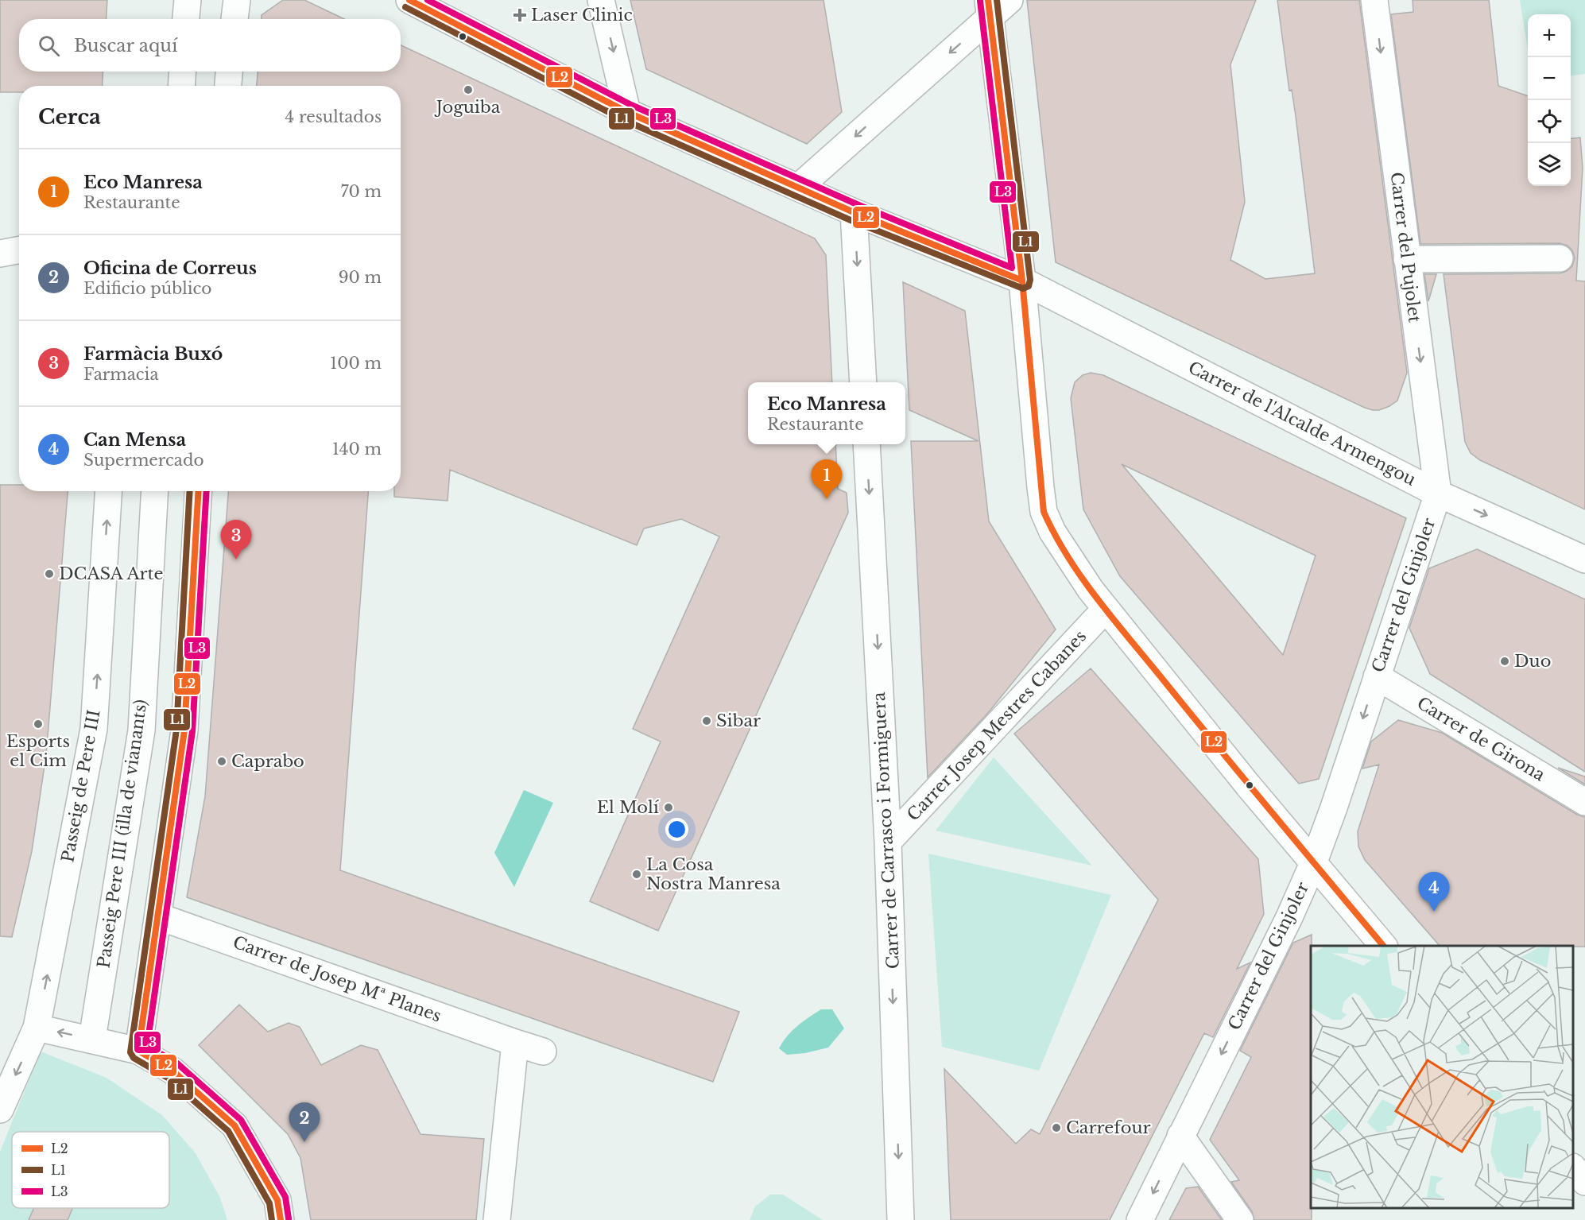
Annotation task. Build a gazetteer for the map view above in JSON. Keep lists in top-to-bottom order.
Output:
{
  "streets": {
    "street": [
      "Carrer del Pujolet",
      "Carrer de l'Alcalde Armengou",
      "Carrer del Ginjoler",
      "Carrer Josep Mestres Cabanes",
      "Carrer de Girona",
      "Passeig de Pere III",
      "Carrer de Carrasco i Formiguera",
      "Passeig Pere III (illa de vianants)",
      "Carrer de Josep Mª Planes"
    ]
  },
  "crossings": [
    ["Carrer del Pujolet", "Carrer de l'Alcalde Armengou"],
    ["Carrer del Pujolet", "Carrer del Ginjoler"],
    ["Carrer de l'Alcalde Armengou", "Carrer del Ginjoler"],
    ["Carrer del Ginjoler", "Carrer de Girona"],
    ["Carrer Josep Mestres Cabanes", "Carrer de Carrasco i Formiguera"]
  ],
  "one_way": ["Carrer del Pujolet", "Carrer del Ginjoler", "Carrer de Carrasco i Formiguera"],
  "places": {
    "health": ["Laser Clinic"],
    "other": [
      "Joguiba",
      "DCASA Arte",
      "Duo",
      "Sibar",
      "Esports el Cim",
      "Caprabo",
      "El Molí",
      "La Cosa Nostra Manresa",
      "Carrefour"
    ]
  },
  "lines": ["transit line L2", "transit line L1", "transit line L3"],
  "legend": ["L2", "L1", "L3"],
  "page": {
    "map_buttons": ["+", "−"],
    "search": "Buscar aquí",
    "heading": ["Cerca", "4 resultados"],
    "list": [
      {
        "mark": "1",
        "name": "Eco Manresa",
        "note": "Restaurante",
        "value": "70 m"
      },
      {
        "mark": "2",
        "name": "Oficina de Correus",
        "note": "Edificio público",
        "value": "90 m"
      },
      {
        "mark": "3",
        "name": "Farmàcia Buxó",
        "note": "Farmacia",
        "value": "100 m"
      },
      {
        "mark": "4",
        "name": "Can Mensa",
        "note": "Supermercado",
        "value": "140 m"
      }
    ],
    "popup": ["Eco Manresa", "Restaurante"],
    "pins": [
      "1",
      "3",
      "4",
      "2"
    ]
  }
}
